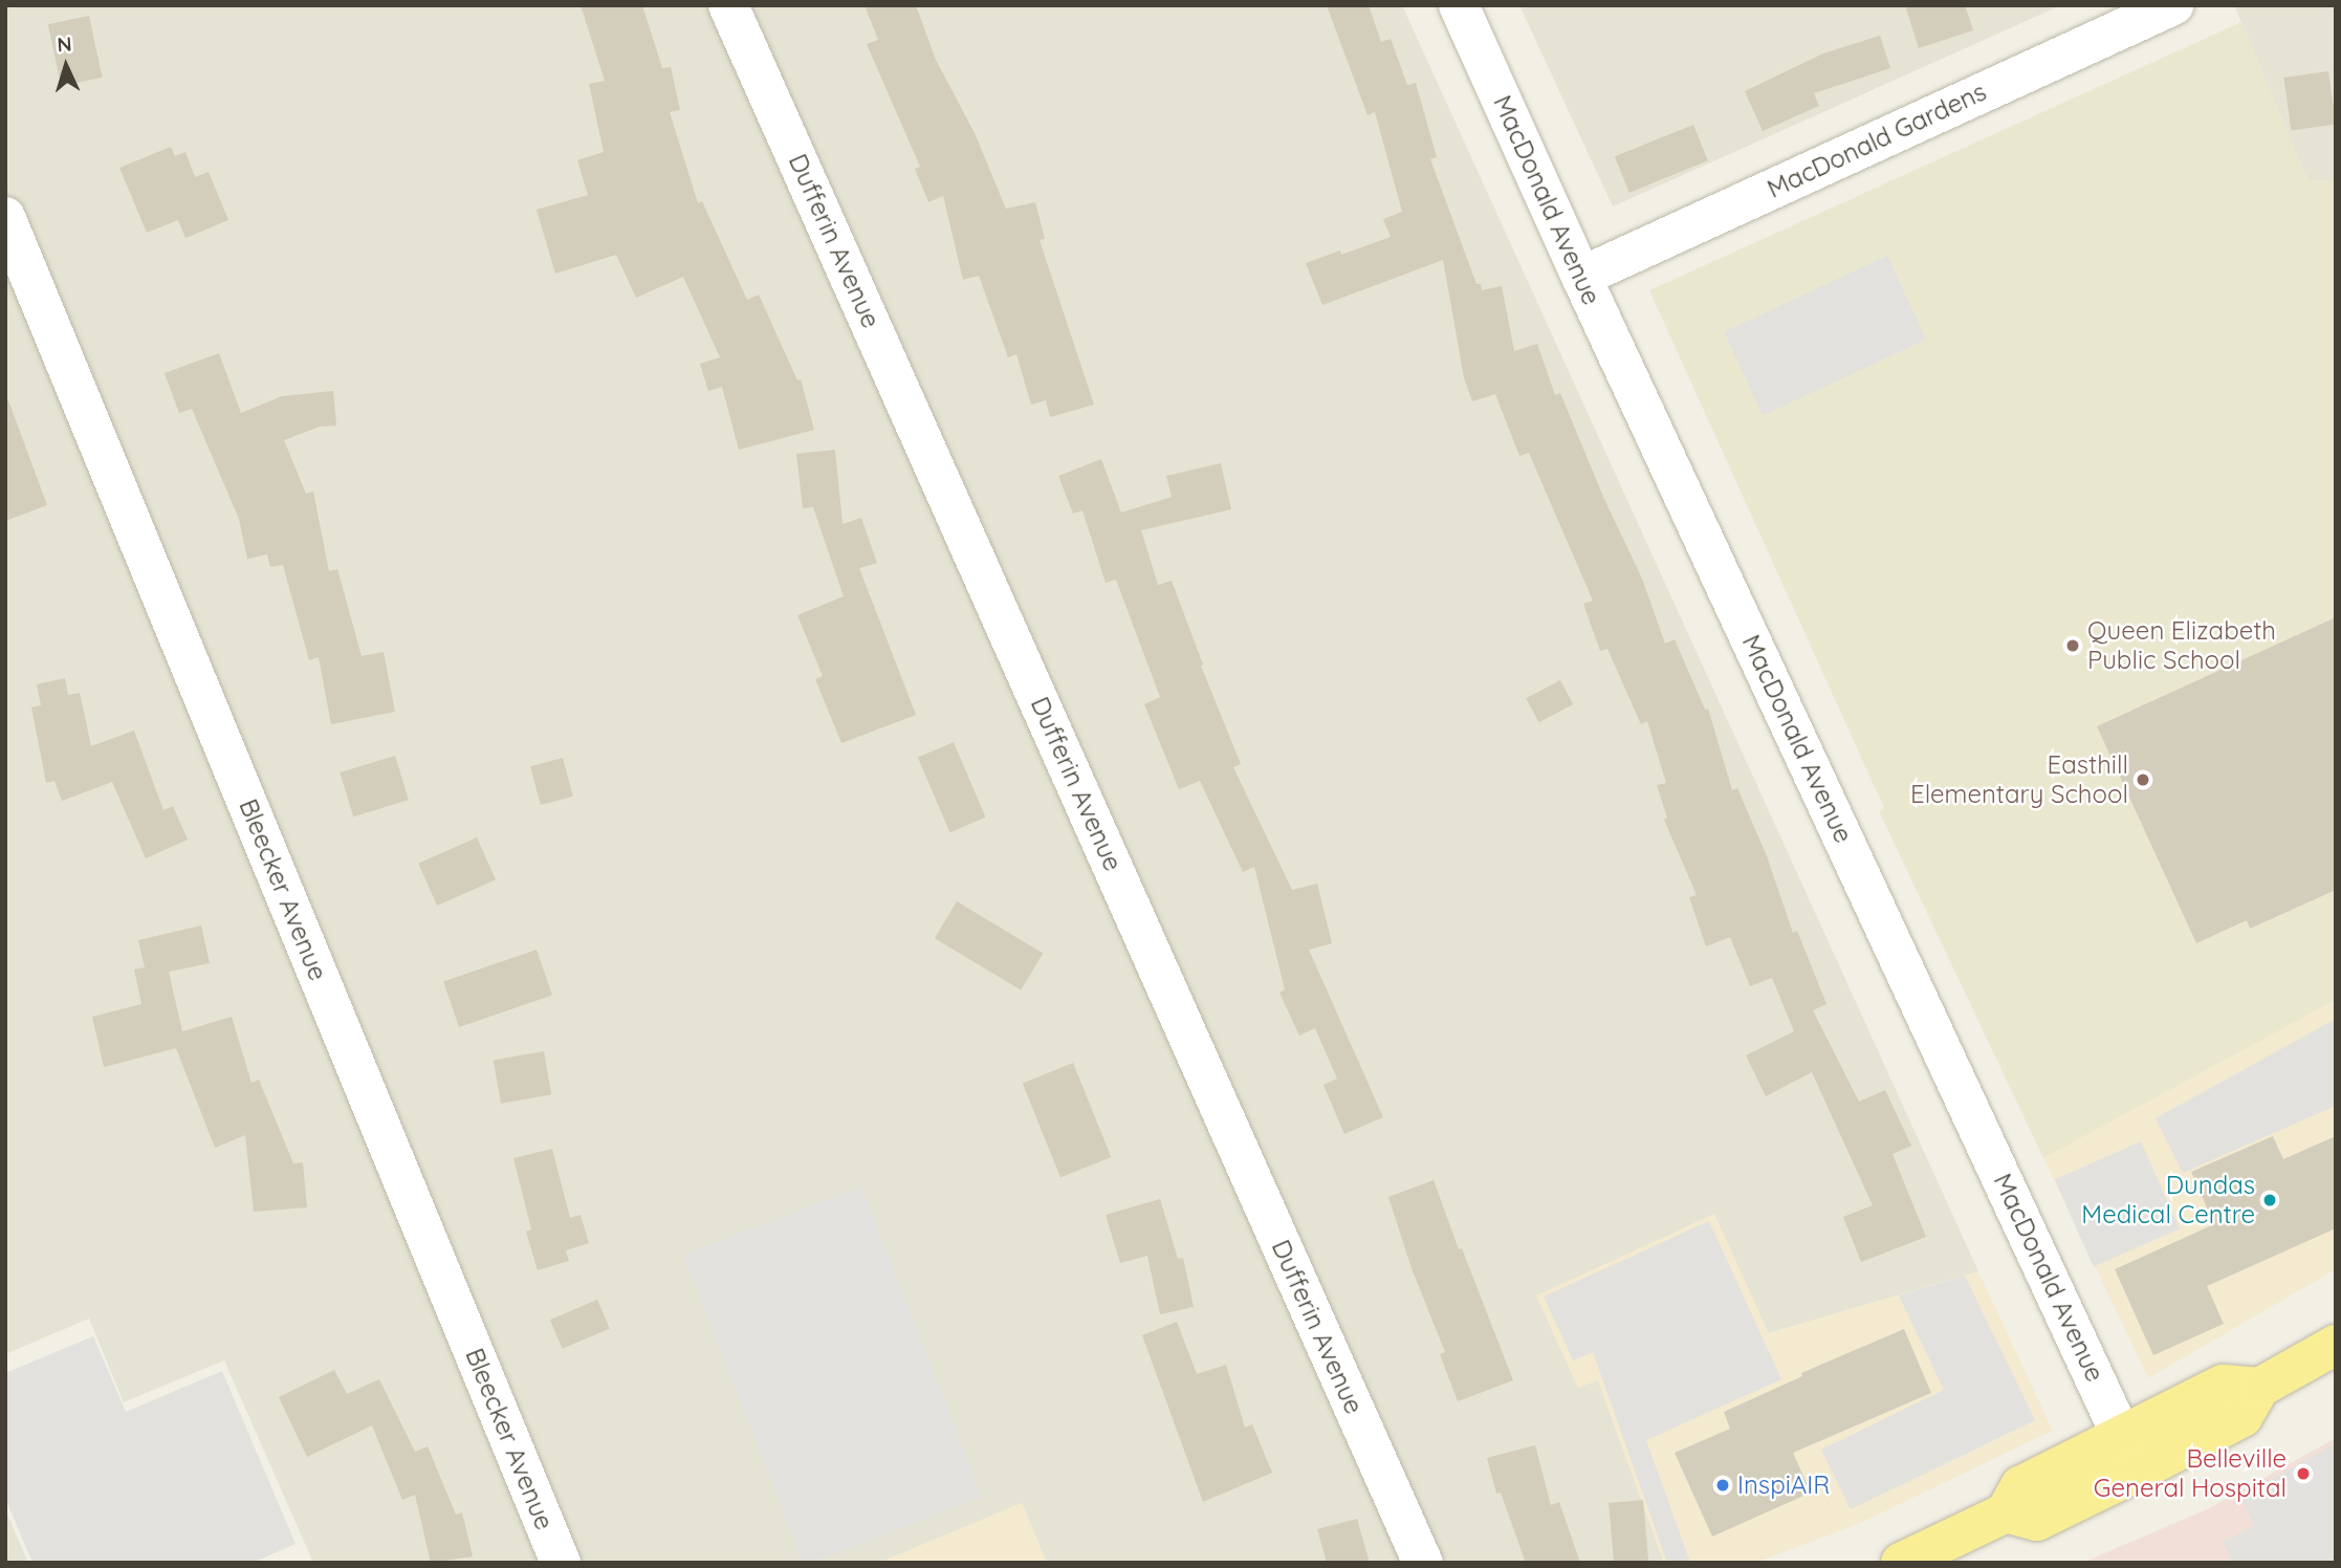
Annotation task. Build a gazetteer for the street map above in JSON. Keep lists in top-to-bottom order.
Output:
{
  "streets": {
    "street": [
      "MacDonald Gardens",
      "MacDonald Avenue",
      "Dufferin Avenue",
      "Bleecker Avenue"
    ]
  },
  "crossings": [
    ["MacDonald Gardens", "MacDonald Avenue"]
  ],
  "places": [
    "Queen Elizabeth Public School",
    "Easthill Elementary School",
    "Dundas Medical Centre",
    "Belleville General Hospital",
    "InspiAIR"
  ],
  "north": "top"
}
